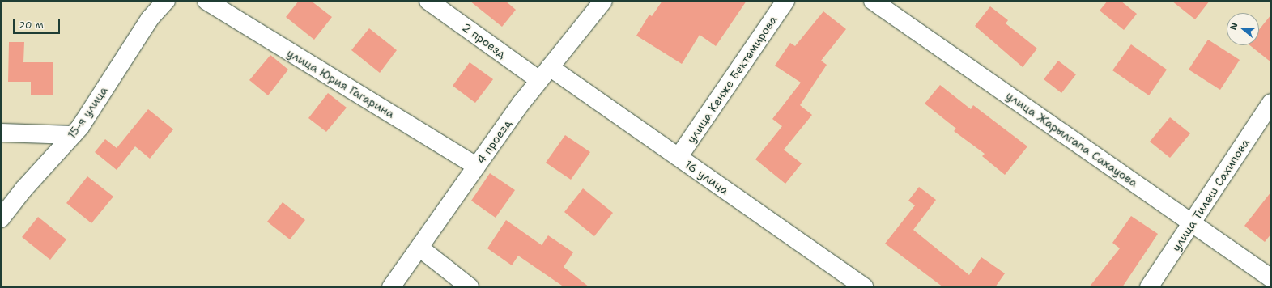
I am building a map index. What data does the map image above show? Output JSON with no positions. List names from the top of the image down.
{
  "streets": {
    "street": [
      "2 проезд",
      "улица Кенже Бектемирова",
      "улица Юрия Гагарина",
      "15-я улица",
      "улица Жарылгапа Сахауова",
      "4 проезд",
      "16 улица",
      "улица Тилеш Сахипова"
    ]
  },
  "crossings": [
    ["2 проезд", "4 проезд"],
    ["2 проезд", "16 улица"],
    ["улица Кенже Бектемирова", "16 улица"],
    ["улица Юрия Гагарина", "4 проезд"],
    ["улица Жарылгапа Сахауова", "улица Тилеш Сахипова"],
    ["4 проезд", "16 улица"]
  ],
  "scale_bar": "20 m",
  "north": "left"
}
